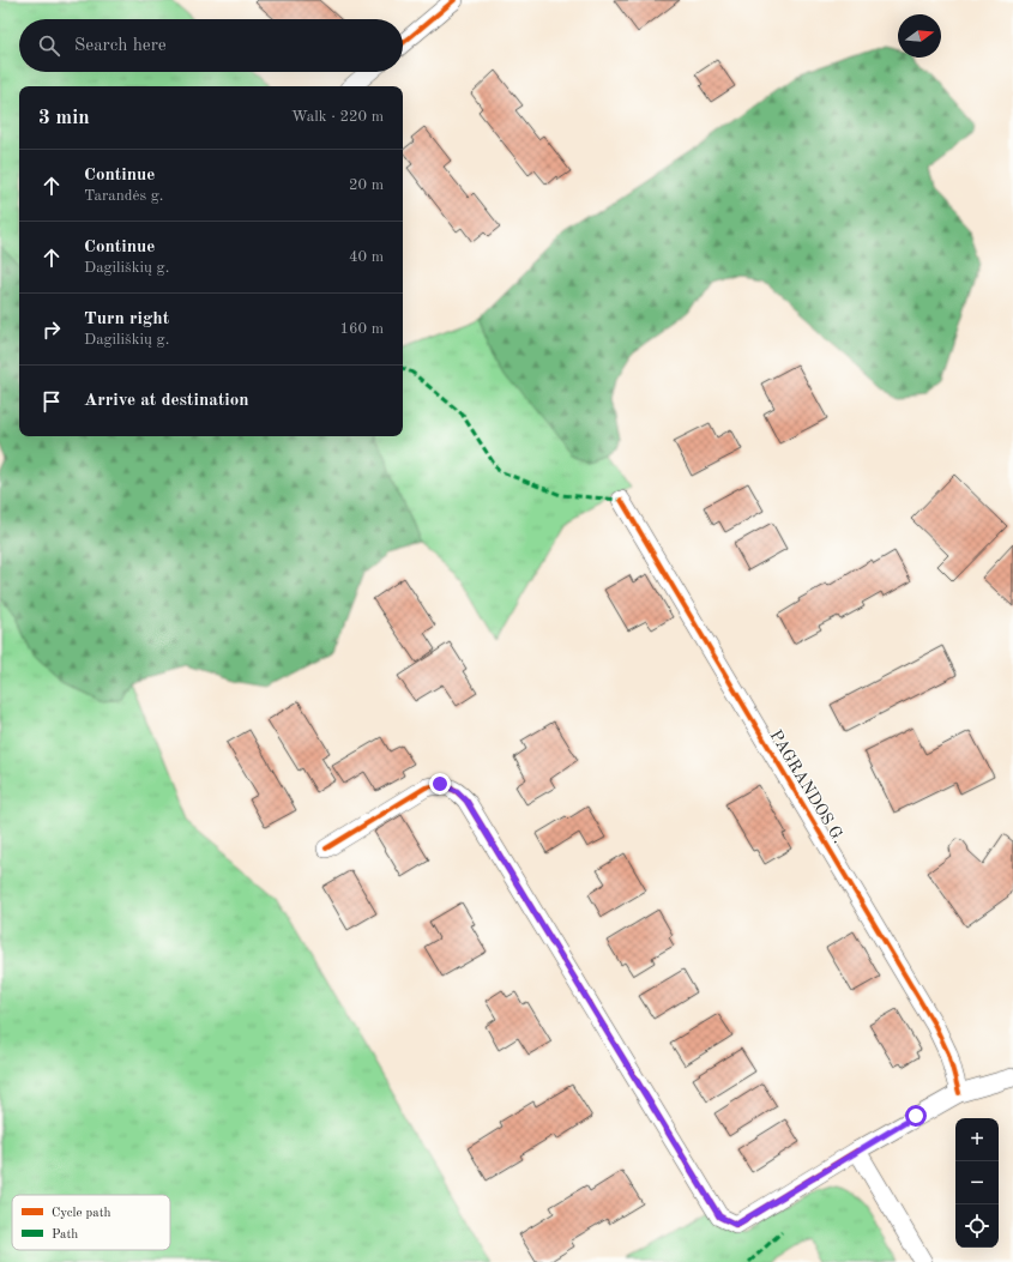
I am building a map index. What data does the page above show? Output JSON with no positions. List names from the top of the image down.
{
  "streets": {
    "street": ["PAGRANDOS G."]
  },
  "legend": ["Cycle path", "Path"],
  "north": "right",
  "page": {
    "search": "Search here",
    "heading": ["3 min", "Walk · 220 m"],
    "list": [
      ["Continue", "Tarandės g.", "20 m"],
      ["Continue", "Dagiliškių g.", "40 m"],
      ["Turn right", "Dagiliškių g.", "160 m"],
      "Arrive at destination"
    ],
    "map_buttons": ["+", "−"]
  }
}
